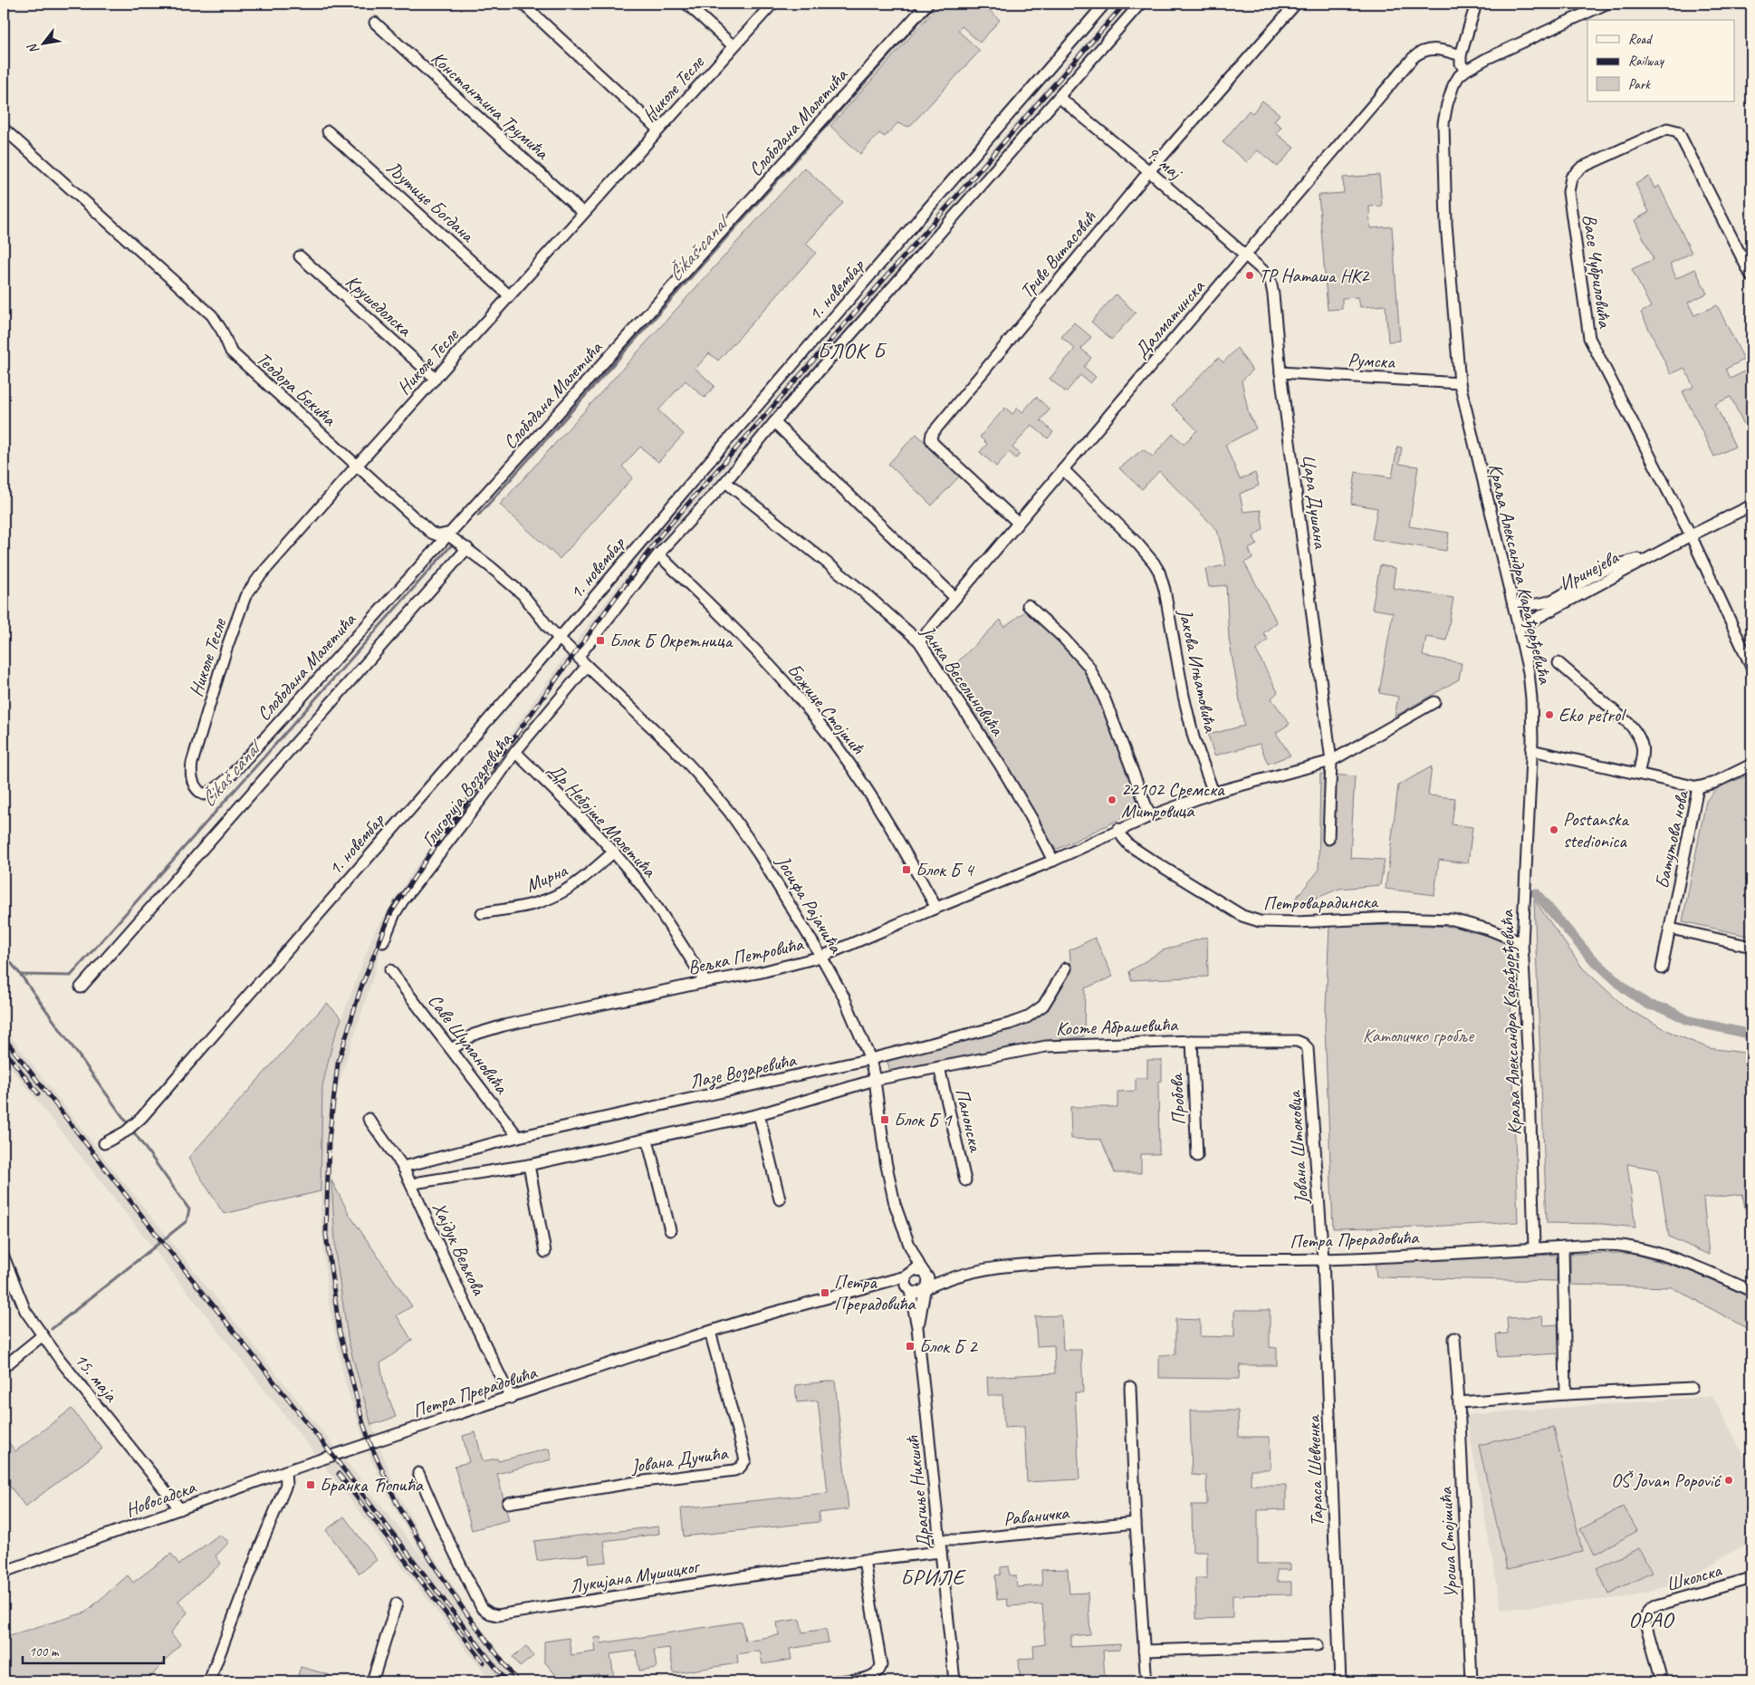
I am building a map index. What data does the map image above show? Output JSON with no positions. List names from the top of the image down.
{
  "streets": {
    "street": [
      "Николе Тесле",
      "Константина Трумића",
      "Слободана Малетића",
      "9. мај",
      "Љутице Богдана",
      "Триве Витасовић",
      "Васе Чубриловића",
      "1. новембар",
      "Крушедолска",
      "Далматинска",
      "Румска",
      "Теодора Бекића",
      "Цара Душана",
      "Иринејева",
      "Краља Александра Карађорђевића",
      "Јакова Игњатовића",
      "Јанка Веселиновића",
      "Божице Стојшић",
      "Глигорија Возаревића",
      "Др Небојше Малетића",
      "Батутова нова",
      "Мирна",
      "Петроварадинска",
      "Јосифа Рајачића",
      "Вељка Петровића",
      "Косте Абрашевића",
      "Саве Шумановића",
      "Лазе Возаревића",
      "Пробова",
      "Панонска",
      "Јована Штоковца",
      "Петра Прерадовића",
      "Хајдук Вељкова",
      "15. маја",
      "Јована Дучића",
      "Тараса Шевченка",
      "Драгиње Никшић",
      "Новосадска",
      "Раваничка",
      "Уроша Стојшића",
      "Лукијана Мушицког",
      "Школска"
    ]
  },
  "crossings": [
    ["Николе Тесле", "Константина Трумића"],
    ["Николе Тесле", "Слободана Малетића"],
    ["Николе Тесле", "Љутице Богдана"],
    ["Николе Тесле", "Крушедолска"],
    ["Николе Тесле", "Теодора Бекића"],
    ["Слободана Малетића", "Теодора Бекића"],
    ["9. мај", "Триве Витасовић"],
    ["9. мај", "1. новембар"],
    ["9. мај", "Далматинска"],
    ["9. мај", "Цара Душана"],
    ["Триве Витасовић", "Далматинска"],
    ["Васе Чубриловића", "Иринејева"],
    ["1. новембар", "Теодора Бекића"],
    ["1. новембар", "Јанка Веселиновића"],
    ["1. новембар", "Божице Стојшић"],
    ["1. новембар", "Јосифа Рајачића"],
    ["Далматинска", "Цара Душана"],
    ["Далматинска", "Јакова Игњатовића"],
    ["Далматинска", "Јанка Веселиновића"],
    ["Румска", "Цара Душана"],
    ["Румска", "Краља Александра Карађорђевића"],
    ["Теодора Бекића", "Јосифа Рајачића"],
    ["Иринејева", "Краља Александра Карађорђевића"],
    ["Краља Александра Карађорђевића", "Петроварадинска"],
    ["Краља Александра Карађорђевића", "Петра Прерадовића"],
    ["Јакова Игњатовића", "Вељка Петровића"],
    ["Јанка Веселиновића", "Вељка Петровића"],
    ["Божице Стојшић", "Вељка Петровића"],
    ["Глигорија Возаревића", "Др Небојше Малетића"],
    ["Глигорија Возаревића", "Јосифа Рајачића"],
    ["Др Небојше Малетића", "Мирна"],
    ["Др Небојше Малетића", "Вељка Петровића"],
    ["Петроварадинска", "Вељка Петровића"],
    ["Јосифа Рајачића", "Вељка Петровића"],
    ["Јосифа Рајачића", "Лазе Возаревића"],
    ["Јосифа Рајачића", "Петра Прерадовића"],
    ["Јосифа Рајачића", "Драгиње Никшић"],
    ["Вељка Петровића", "Саве Шумановића"],
    ["Косте Абрашевића", "Пробова"],
    ["Косте Абрашевића", "Панонска"],
    ["Косте Абрашевића", "Јована Штоковца"],
    ["Саве Шумановића", "Лазе Возаревића"],
    ["Лазе Возаревића", "Хајдук Вељкова"],
    ["Јована Штоковца", "Петра Прерадовића"],
    ["Јована Штоковца", "Тараса Шевченка"],
    ["Петра Прерадовића", "Хајдук Вељкова"],
    ["Петра Прерадовића", "Јована Дучића"],
    ["Петра Прерадовића", "Тараса Шевченка"],
    ["Петра Прерадовића", "Драгиње Никшић"],
    ["Петра Прерадовића", "Новосадска"],
    ["15. маја", "Новосадска"],
    ["Драгиње Никшић", "Раваничка"],
    ["Драгиње Никшић", "Лукијана Мушицког"]
  ],
  "districts": ["БЛОК Б", "БРИЛЕ", "ОРАО"],
  "water": ["Čikaš canal"],
  "parks": ["Католичко гробље"],
  "places": {
    "other": [
      "ТР Наташа НК2",
      "Eko petrol",
      "22102 Сремска Митровица",
      "Postanska stedionica",
      "OŠ Jovan Popović"
    ],
    "transit": [
      "Блок Б Окретница",
      "Блок Б 4",
      "Блок Б 1",
      "Петра Прерадовића",
      "Блок Б 2",
      "Бранка Ћопића"
    ]
  },
  "legend": ["Road", "Railway", "Park"],
  "scale_bar": "100 m",
  "north": "bottom left"
}
